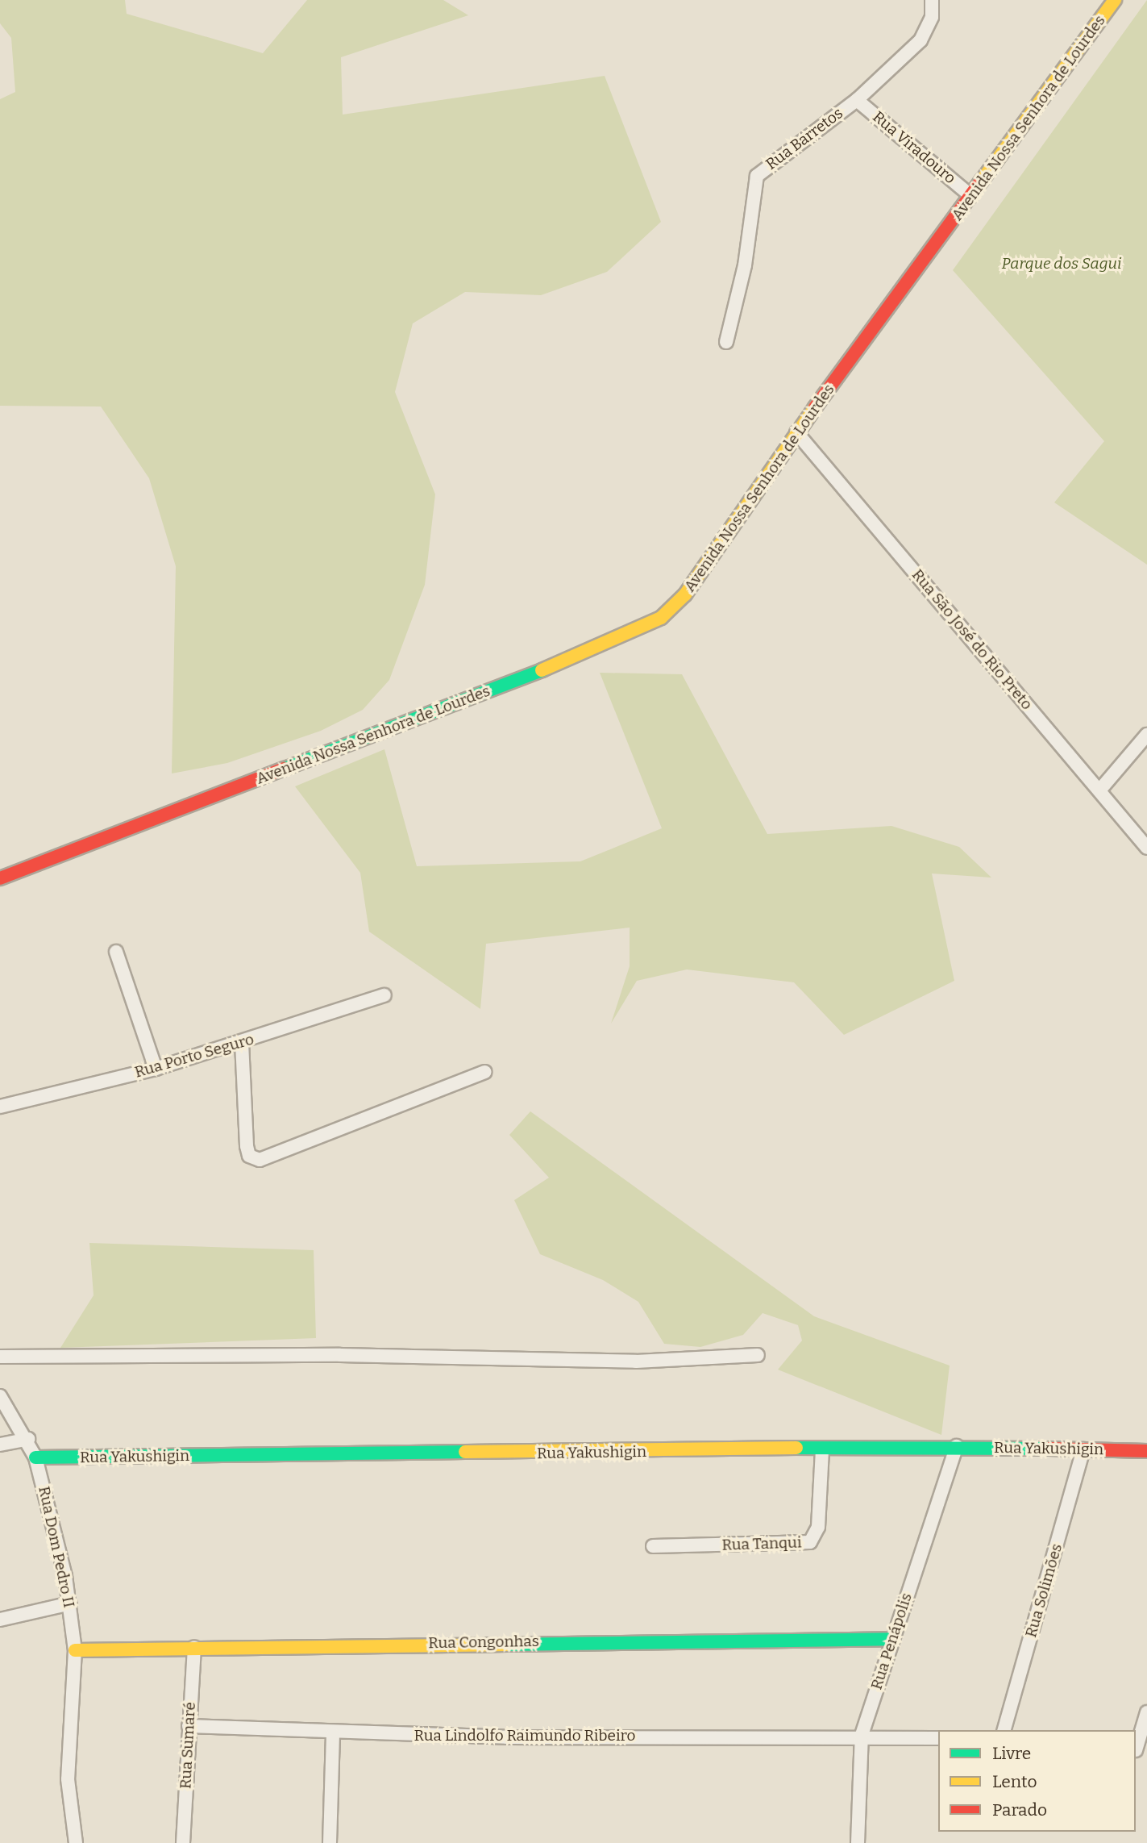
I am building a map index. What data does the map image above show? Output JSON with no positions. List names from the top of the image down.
{
  "streets": {
    "street": [
      "Avenida Nossa Senhora de Lourdes",
      "Rua Barretos",
      "Rua Viradouro",
      "Rua São José do Rio Preto",
      "Rua Porto Seguro",
      "Rua Yakushigin",
      "Rua Tanqui",
      "Rua Dom Pedro II",
      "Rua Solimões",
      "Rua Penápolis",
      "Rua Congonhas",
      "Rua Lindolfo Raimundo Ribeiro",
      "Rua Sumaré"
    ]
  },
  "crossings": [
    ["Avenida Nossa Senhora de Lourdes", "Rua Viradouro"],
    ["Avenida Nossa Senhora de Lourdes", "Rua São José do Rio Preto"],
    ["Rua Barretos", "Rua Viradouro"],
    ["Rua Yakushigin", "Rua Tanqui"],
    ["Rua Yakushigin", "Rua Dom Pedro II"],
    ["Rua Yakushigin", "Rua Solimões"],
    ["Rua Yakushigin", "Rua Penápolis"],
    ["Rua Dom Pedro II", "Rua Congonhas"],
    ["Rua Penápolis", "Rua Congonhas"],
    ["Rua Penápolis", "Rua Lindolfo Raimundo Ribeiro"],
    ["Rua Congonhas", "Rua Sumaré"],
    ["Rua Lindolfo Raimundo Ribeiro", "Rua Sumaré"]
  ],
  "parks": ["Parque dos Sagui"],
  "legend": ["Livre", "Lento", "Parado"]
}
